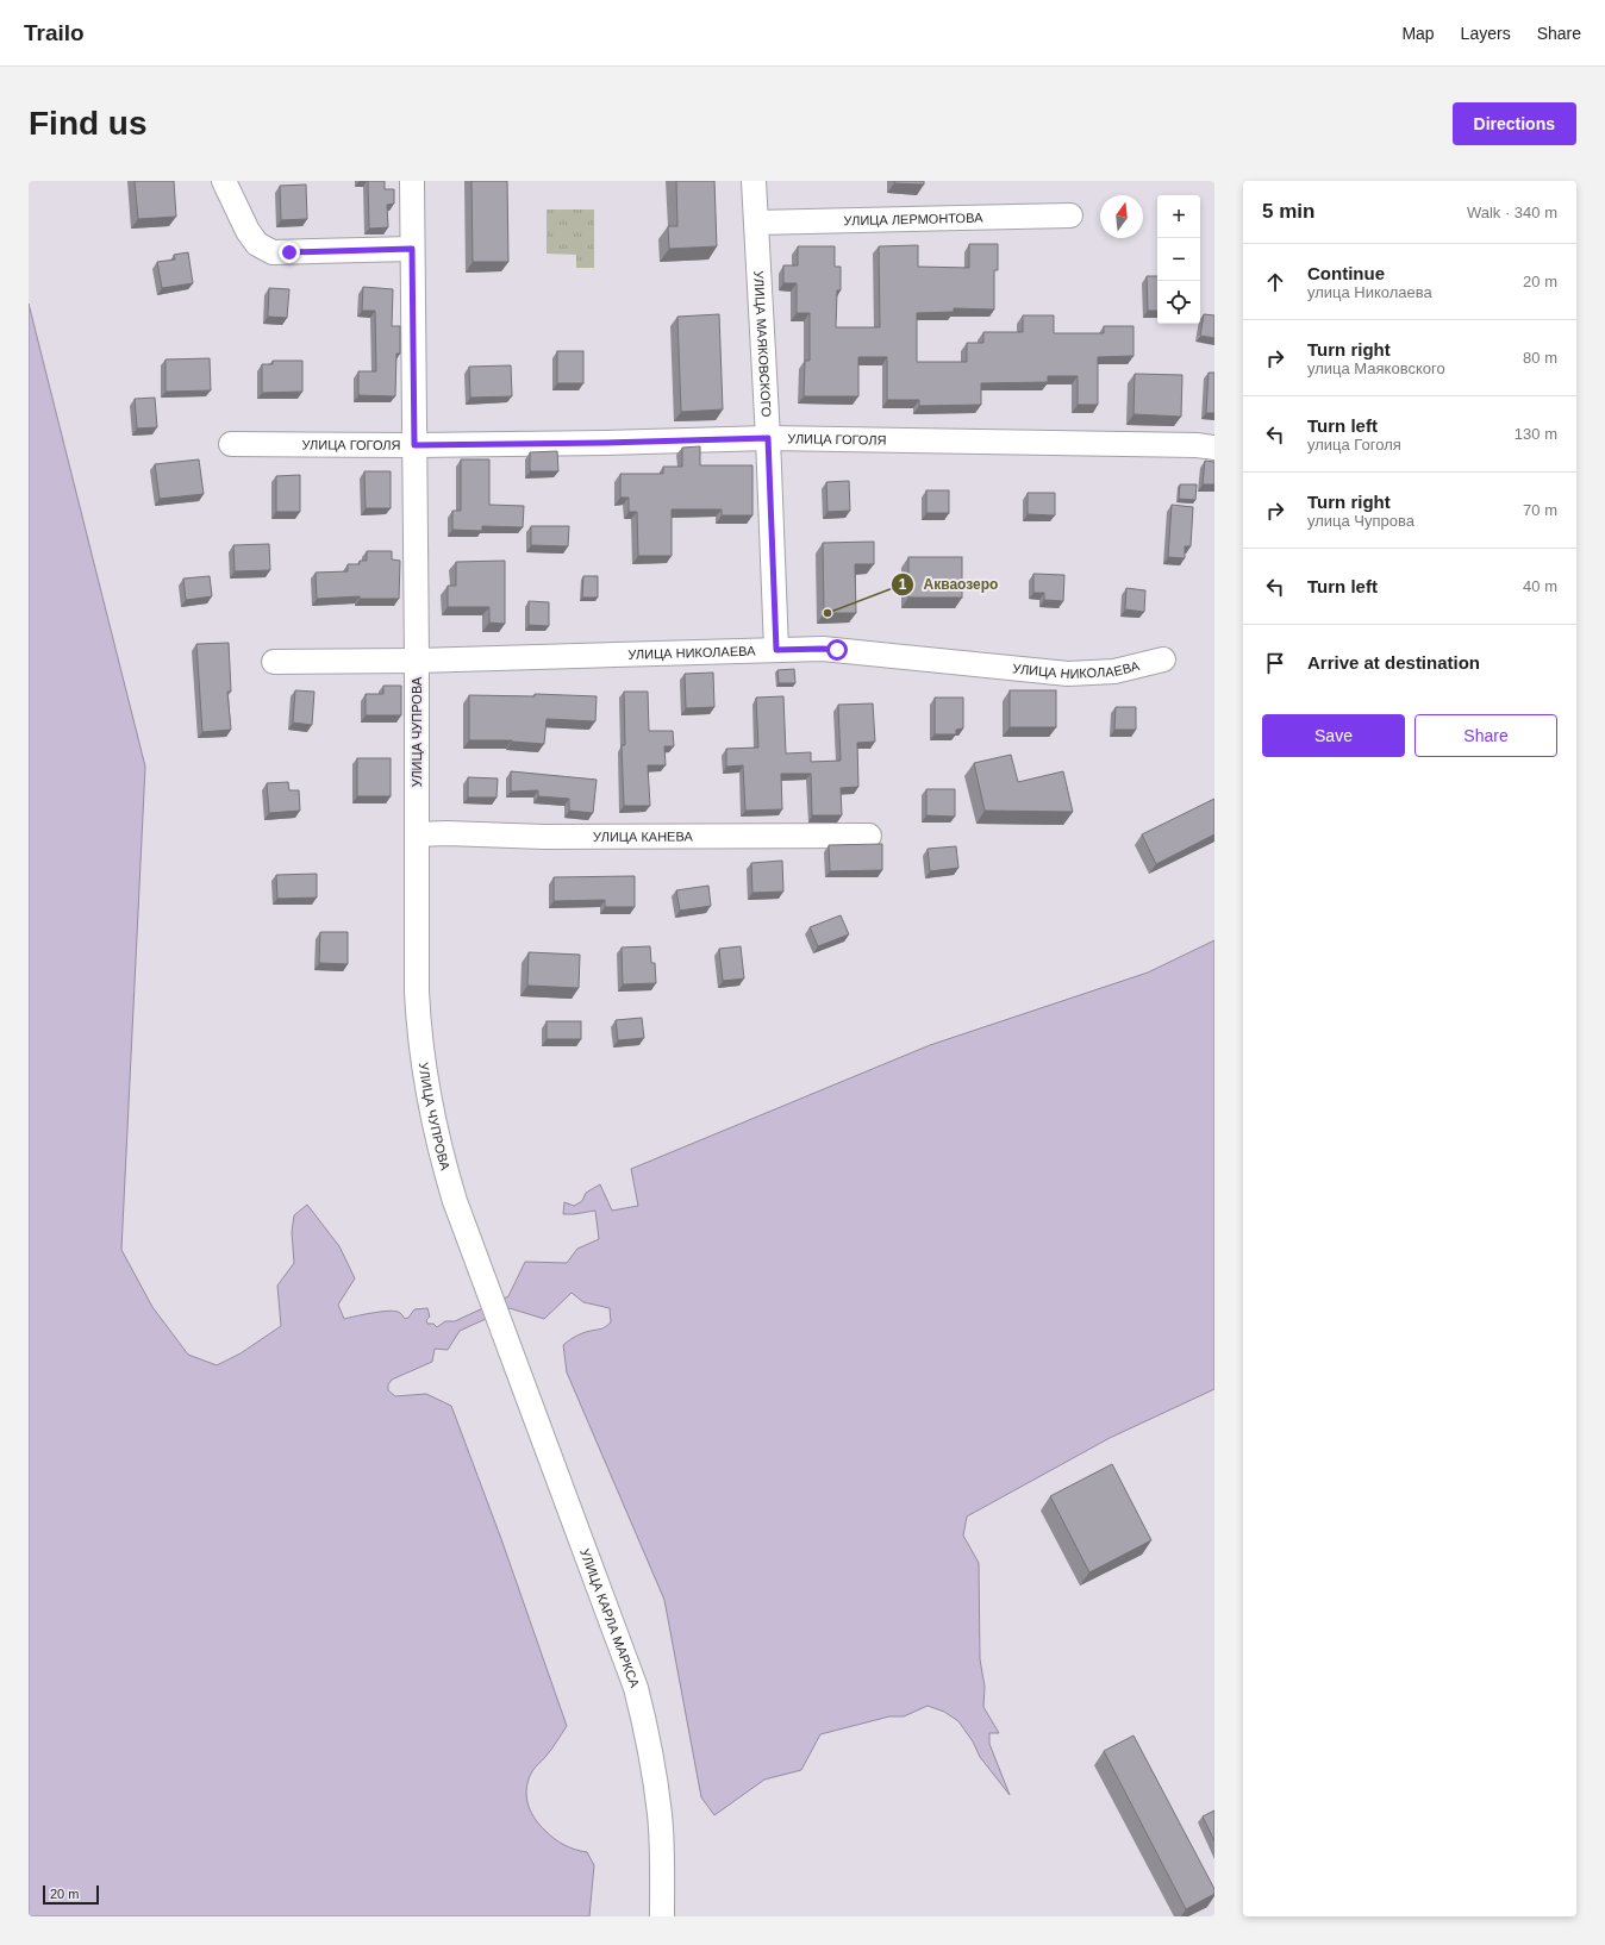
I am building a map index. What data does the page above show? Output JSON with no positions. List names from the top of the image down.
{
  "streets": {
    "street": [
      "УЛИЦА ЛЕРМОНТОВА",
      "УЛИЦА МАЯКОВСКОГО",
      "УЛИЦА ГОГОЛЯ",
      "УЛИЦА НИКОЛАЕВА",
      "УЛИЦА ЧУПРОВА",
      "УЛИЦА КАНЕВА",
      "УЛИЦА КАРЛА МАРКСА"
    ]
  },
  "crossings": [
    ["УЛИЦА ЛЕРМОНТОВА", "УЛИЦА МАЯКОВСКОГО"],
    ["УЛИЦА МАЯКОВСКОГО", "УЛИЦА ГОГОЛЯ"],
    ["УЛИЦА МАЯКОВСКОГО", "УЛИЦА НИКОЛАЕВА"],
    ["УЛИЦА ГОГОЛЯ", "УЛИЦА ЧУПРОВА"],
    ["УЛИЦА НИКОЛАЕВА", "УЛИЦА ЧУПРОВА"],
    ["УЛИЦА ЧУПРОВА", "УЛИЦА КАНЕВА"],
    ["УЛИЦА ЧУПРОВА", "УЛИЦА КАРЛА МАРКСА"]
  ],
  "places": ["Акваозеро"],
  "scale_bar": "20 m",
  "north": "top",
  "page": {
    "header": "Trailo",
    "nav": ["Map", "Layers", "Share"],
    "buttons": [
      "Directions",
      ["Save", "Share"]
    ],
    "title": "Find us",
    "heading": ["5 min", "Walk · 340 m"],
    "map_buttons": ["+", "−"],
    "list": [
      ["Continue", "улица Николаева", "20 m"],
      ["Turn right", "улица Маяковского", "80 m"],
      ["Turn left", "улица Гоголя", "130 m"],
      ["Turn right", "улица Чупрова", "70 m"],
      ["Turn left", "40 m"],
      "Arrive at destination"
    ],
    "scale": "20 m"
  }
}
